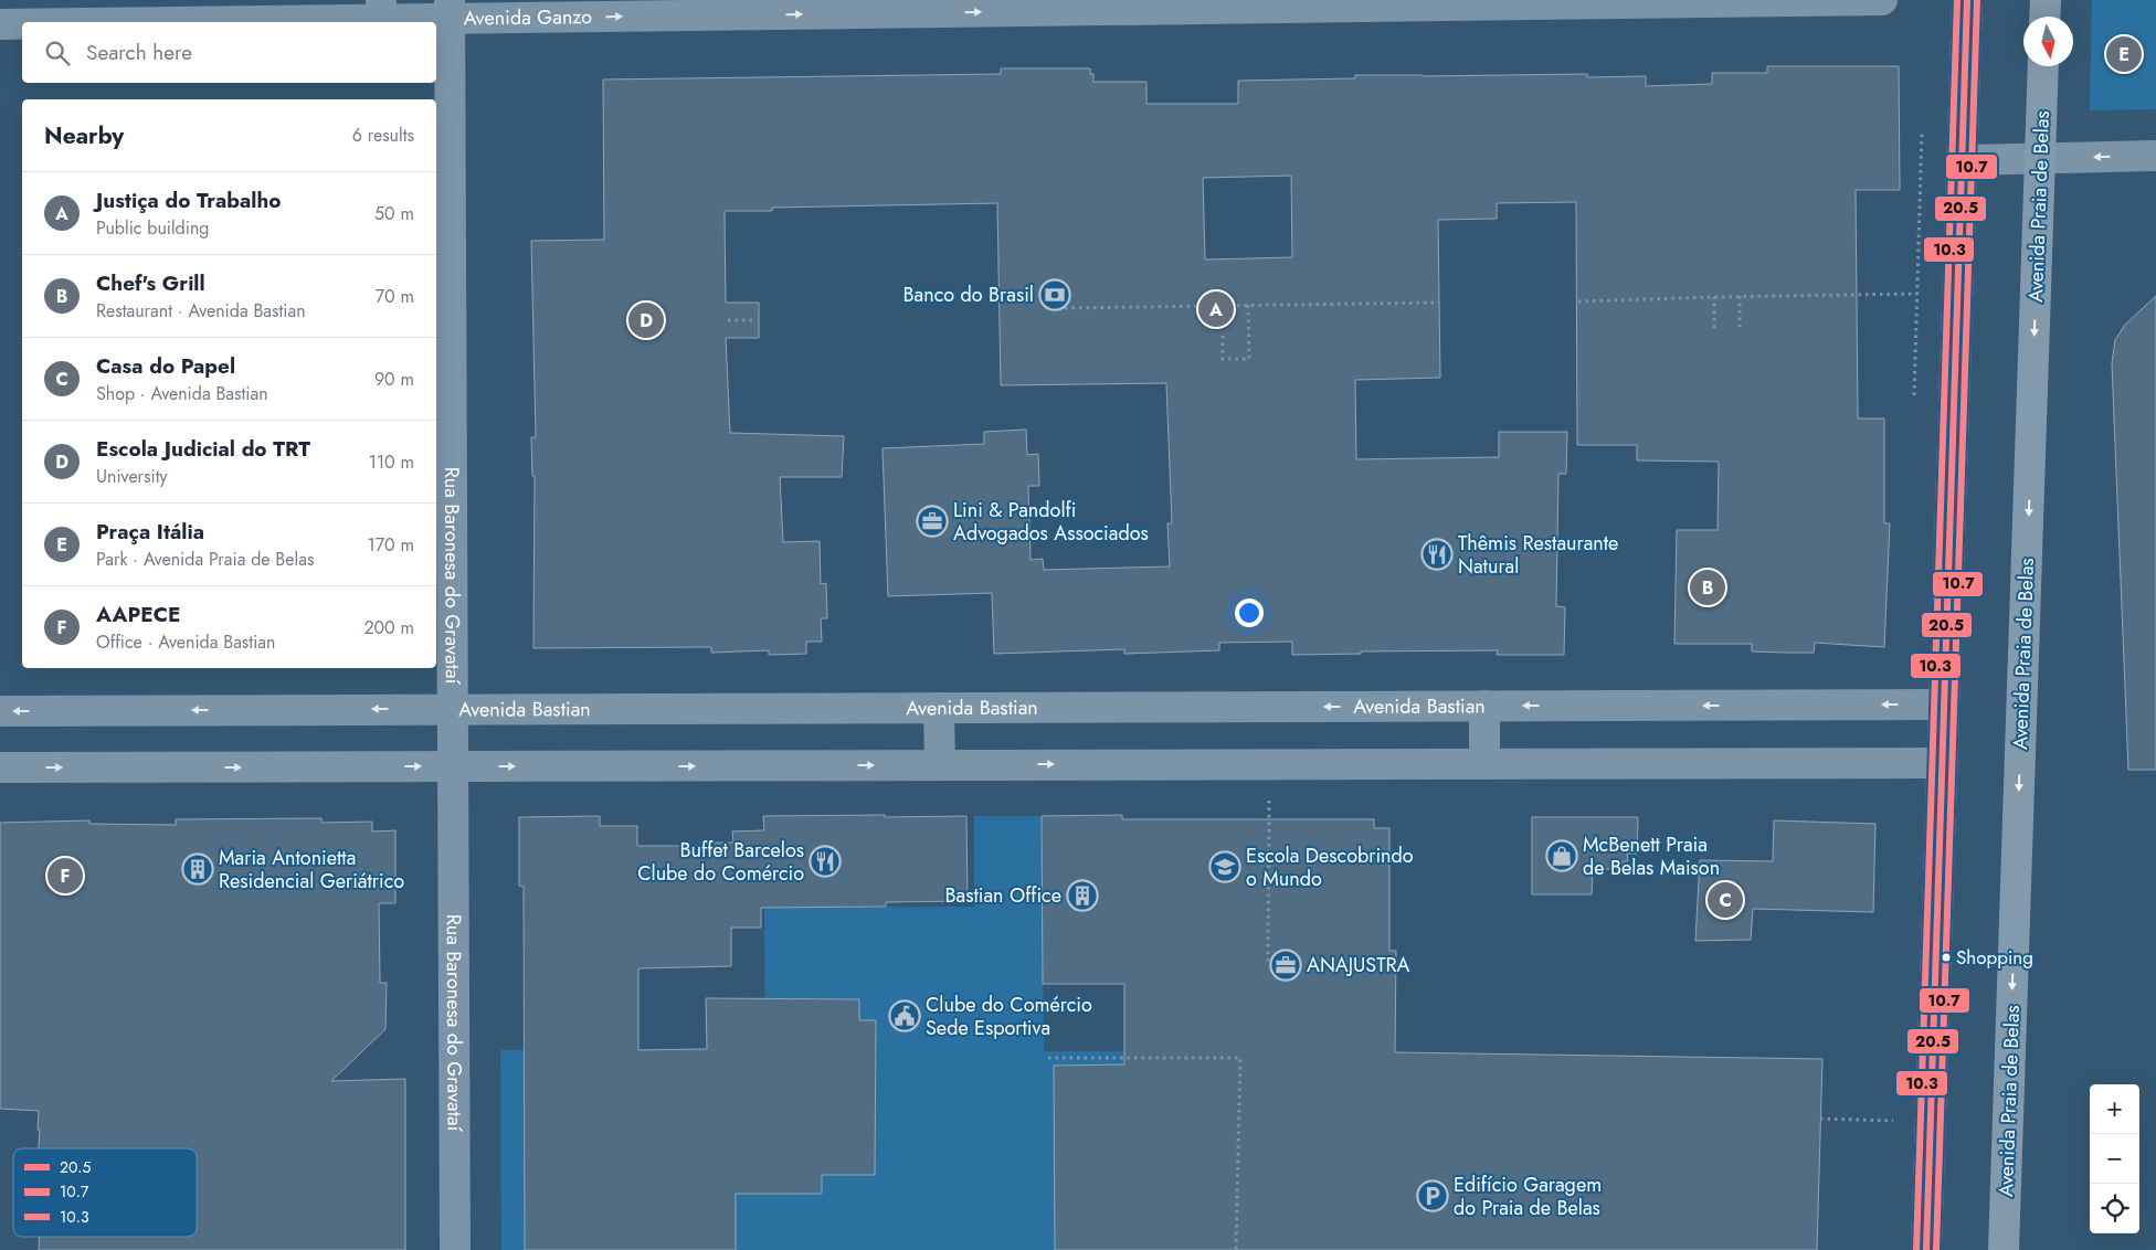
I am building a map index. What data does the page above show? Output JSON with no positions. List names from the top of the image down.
{
  "streets": {
    "main road": ["Avenida Praia de Belas"],
    "street": ["Avenida Ganzo", "Rua Baronesa do Gravataí", "Avenida Bastian"]
  },
  "crossings": [
    ["Avenida Ganzo", "Rua Baronesa do Gravataí"],
    ["Rua Baronesa do Gravataí", "Avenida Bastian"]
  ],
  "places": {
    "bank": ["Banco do Brasil"],
    "office": ["Lini & Pandolfi Advogados Associados", "ANAJUSTRA"],
    "restaurant": ["Thêmis Restaurante Natural", "Buffet Barcelos Clube do Comércio"],
    "shop": ["McBenett Praia de Belas Maison"],
    "school or university": ["Escola Descobrindo o Mundo"],
    "building": ["Maria Antonietta Residencial Geriátrico", "Bastian Office"],
    "other": ["Shopping"],
    "public building": ["Clube do Comércio Sede Esportiva"],
    "parking": ["Edifício Garagem do Praia de Belas"]
  },
  "lines": ["transit line 20.5", "transit line 10.7", "transit line 10.3"],
  "legend": ["20.5", "10.7", "10.3"],
  "north": "bottom",
  "page": {
    "search": "Search here",
    "pins": [
      "E",
      "A",
      "D",
      "B",
      "F",
      "C"
    ],
    "heading": ["Nearby", "6 results"],
    "list": [
      {
        "mark": "A",
        "name": "Justiça do Trabalho",
        "note": "Public building",
        "value": "50 m"
      },
      {
        "mark": "B",
        "name": "Chef's Grill",
        "note": "Restaurant · Avenida Bastian",
        "value": "70 m"
      },
      {
        "mark": "C",
        "name": "Casa do Papel",
        "note": "Shop · Avenida Bastian",
        "value": "90 m"
      },
      {
        "mark": "D",
        "name": "Escola Judicial do TRT",
        "note": "University",
        "value": "110 m"
      },
      {
        "mark": "E",
        "name": "Praça Itália",
        "note": "Park · Avenida Praia de Belas",
        "value": "170 m"
      },
      {
        "mark": "F",
        "name": "AAPECE",
        "note": "Office · Avenida Bastian",
        "value": "200 m"
      }
    ],
    "map_buttons": ["+", "−"]
  }
}
